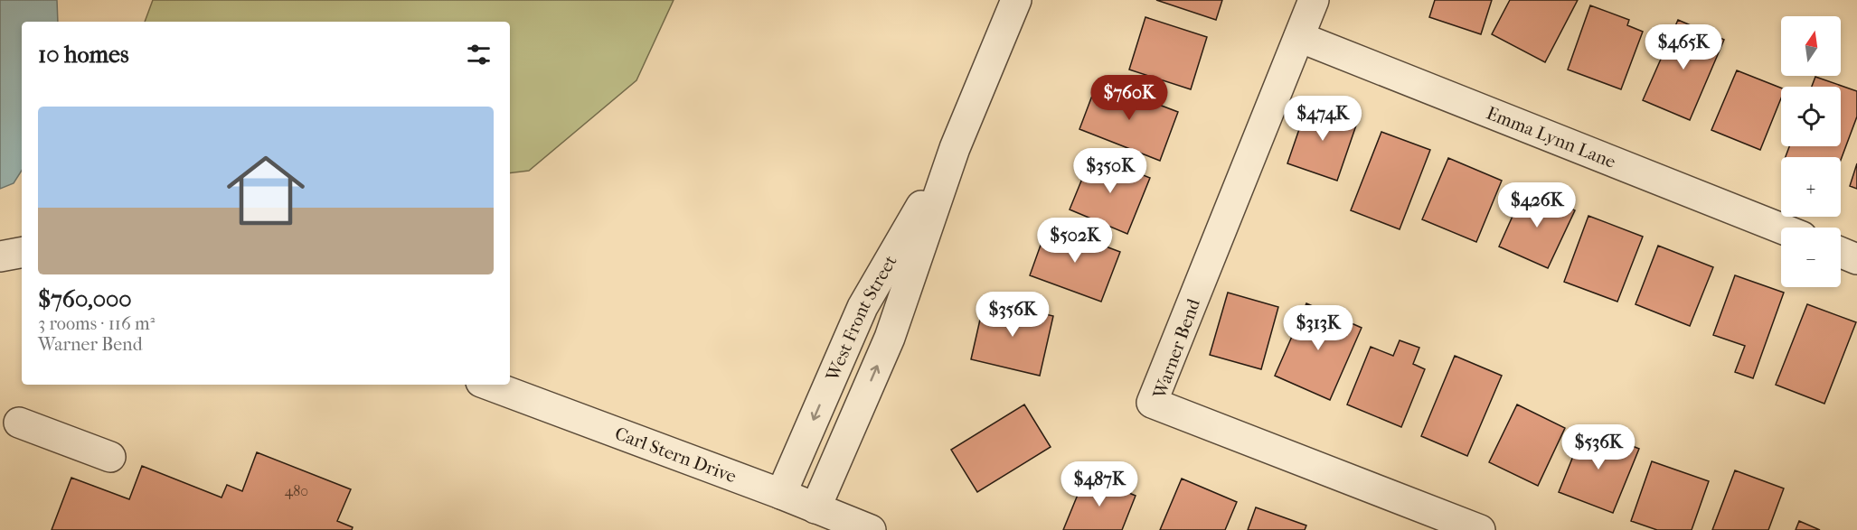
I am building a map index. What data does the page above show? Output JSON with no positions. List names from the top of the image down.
{
  "streets": {
    "street": [
      "Emma Lynn Lane",
      "West Front Street",
      "Warner Bend",
      "Carl Stern Drive"
    ]
  },
  "crossings": [
    ["Emma Lynn Lane", "Warner Bend"],
    ["West Front Street", "Carl Stern Drive"]
  ],
  "house_numbers": ["480"],
  "north": "top",
  "page": {
    "map_buttons": ["+", "−"],
    "heading": "10 homes",
    "price": [
      "$465K",
      "$760K",
      "$474K",
      "$350K",
      "$426K",
      "$502K",
      "$356K",
      "$313K",
      "$536K",
      "$487K"
    ],
    "list": [
      {
        "name": "$760,000",
        "note": "3 rooms · 116 m² · Warner Bend"
      }
    ]
  }
}
